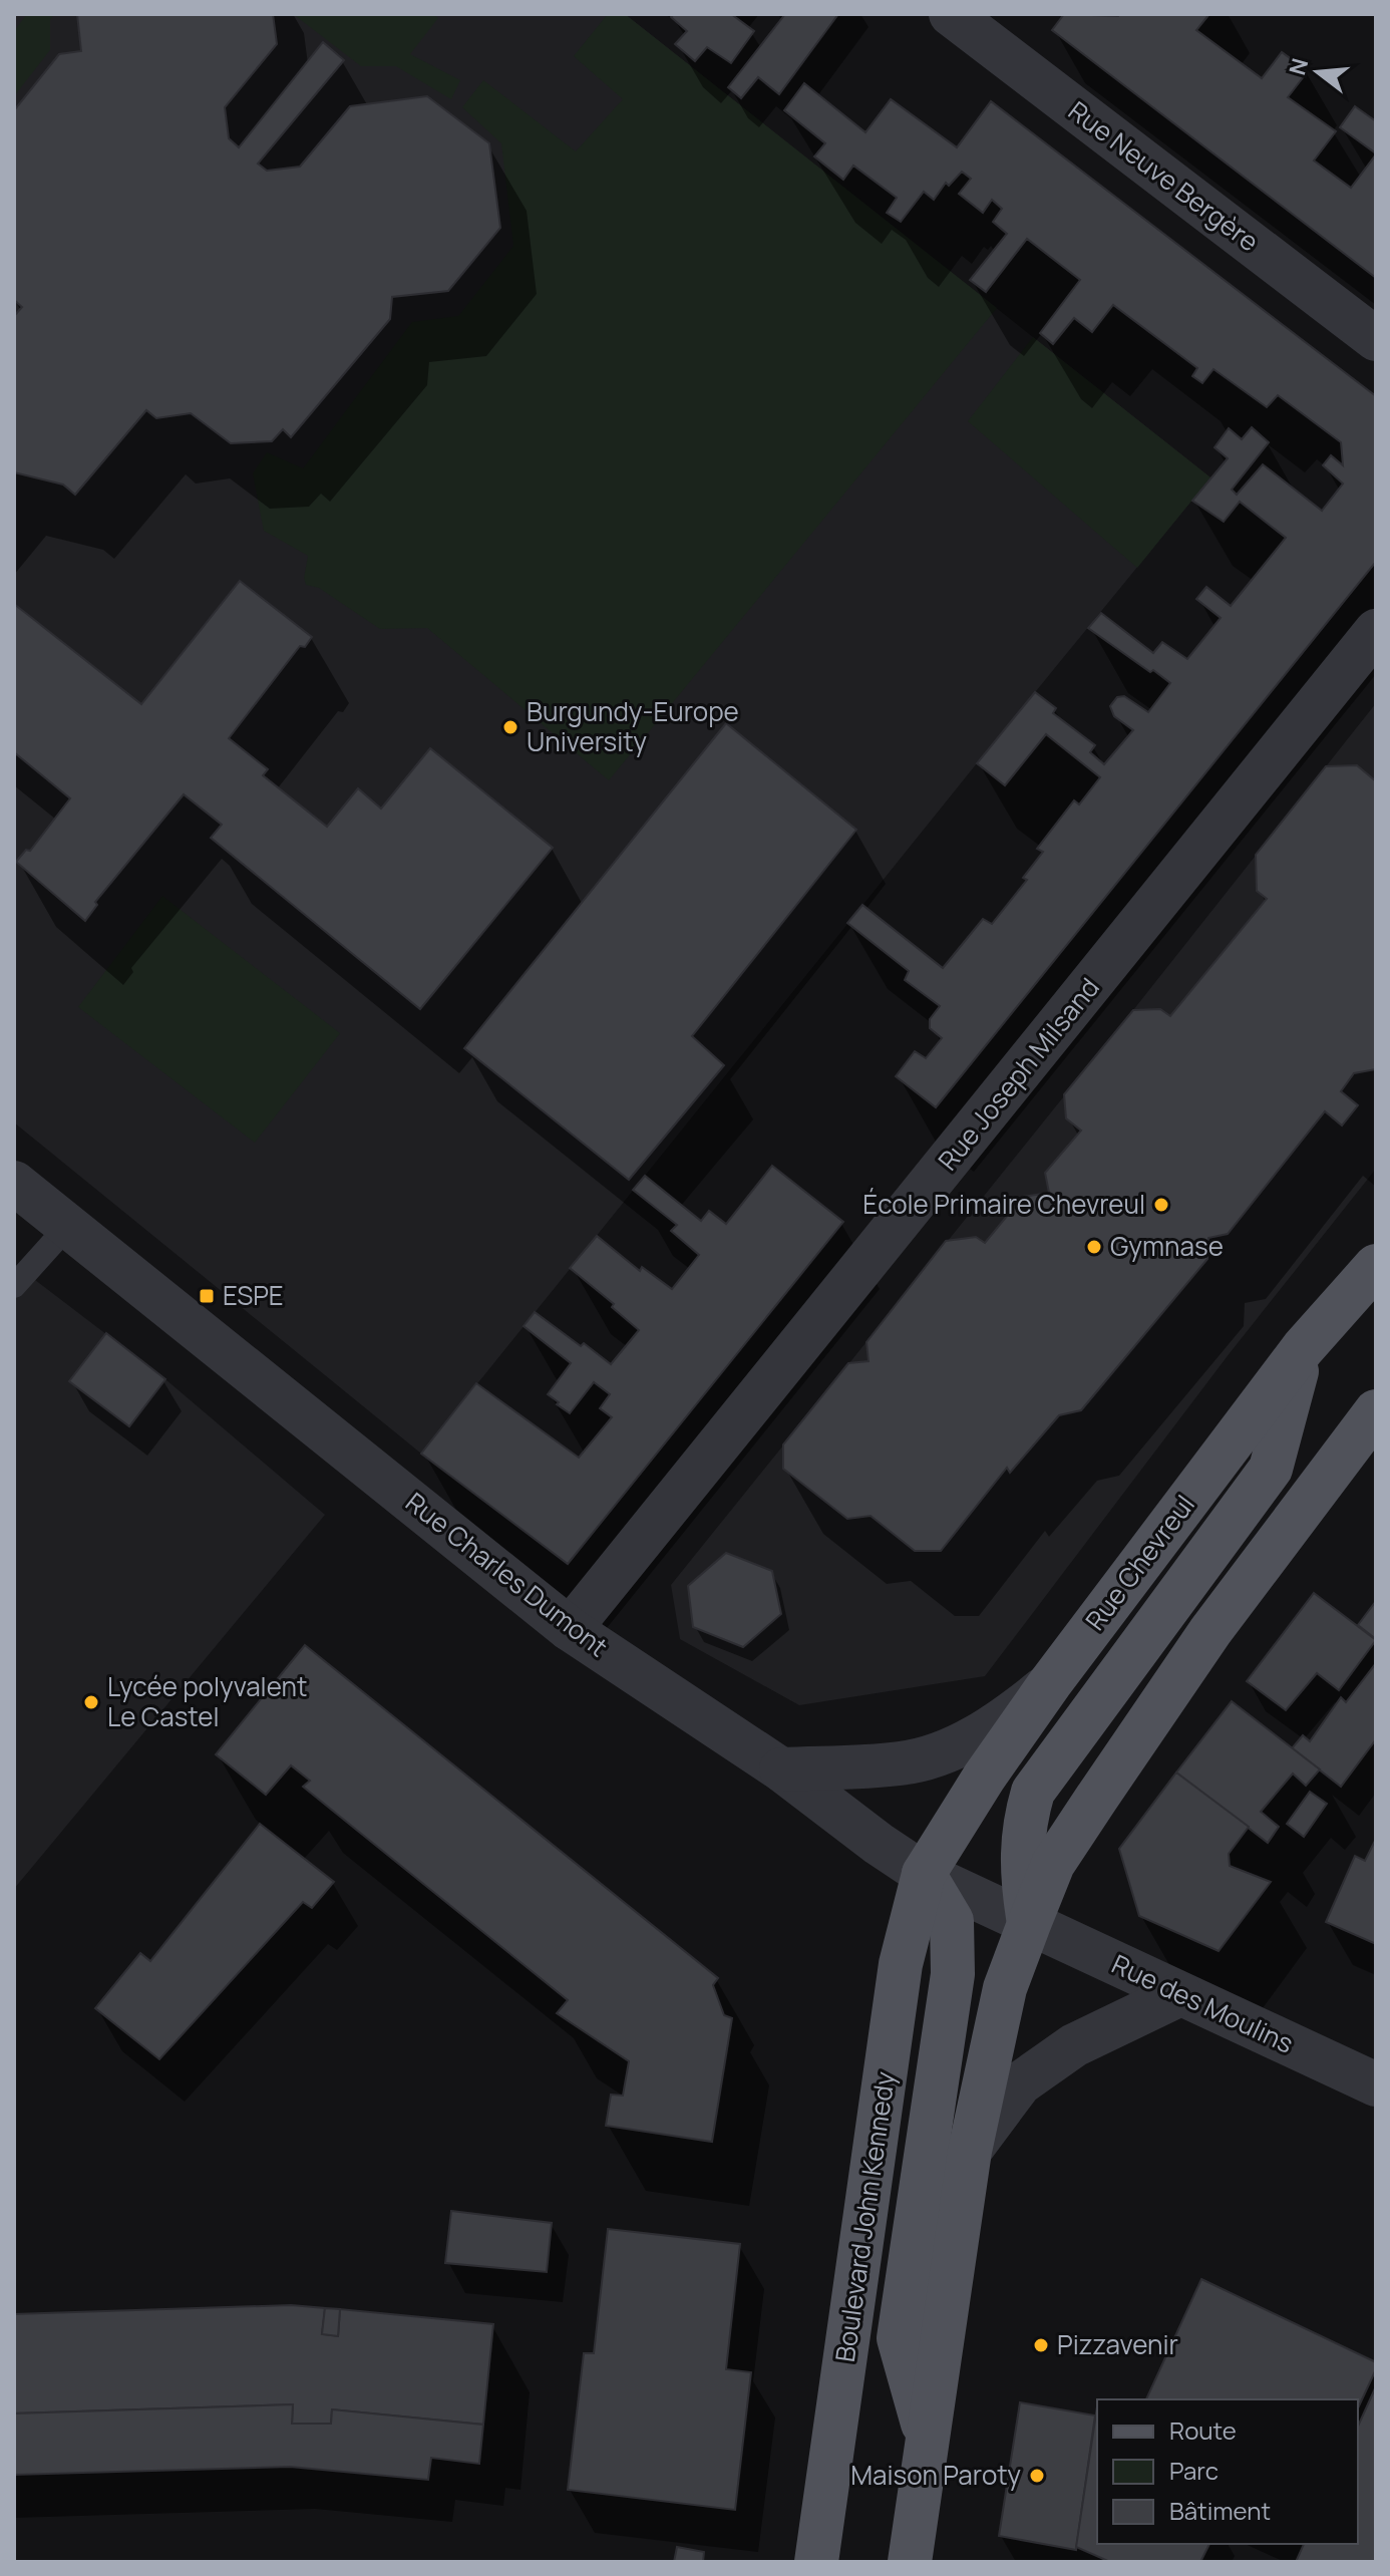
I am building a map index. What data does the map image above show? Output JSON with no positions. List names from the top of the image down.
{
  "streets": {
    "main road": ["Rue Chevreul", "Boulevard John Kennedy"],
    "street": [
      "Rue Neuve Bergère",
      "Rue Joseph Milsand",
      "Rue Charles Dumont",
      "Rue des Moulins"
    ]
  },
  "crossings": [
    ["Rue Joseph Milsand", "Rue Charles Dumont"],
    ["Rue Chevreul", "Rue Charles Dumont"],
    ["Rue Chevreul", "Boulevard John Kennedy"],
    ["Rue Charles Dumont", "Rue des Moulins"],
    ["Rue Charles Dumont", "Boulevard John Kennedy"]
  ],
  "places": {
    "other": [
      "Burgundy-Europe University",
      "École Primaire Chevreul",
      "Gymnase",
      "Lycée polyvalent Le Castel",
      "Pizzavenir",
      "Maison Paroty"
    ],
    "transit": ["ESPE"]
  },
  "legend": ["Route", "Parc", "Bâtiment"],
  "north": "left"
}
